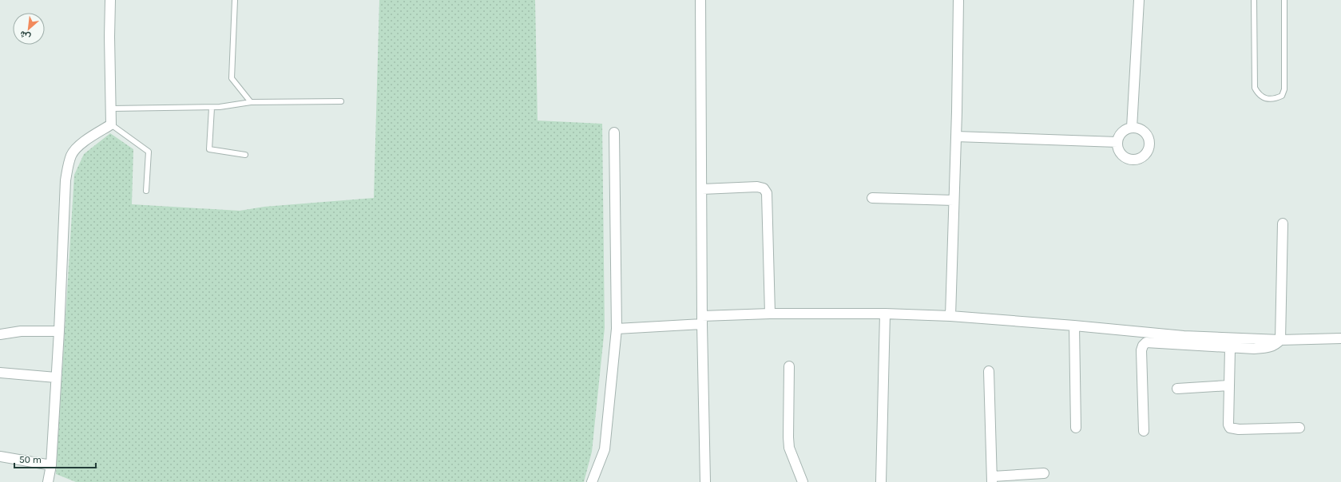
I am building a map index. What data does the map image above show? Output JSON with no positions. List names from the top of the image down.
{
  "scale_bar": "50 m",
  "north": "bottom left"
}
